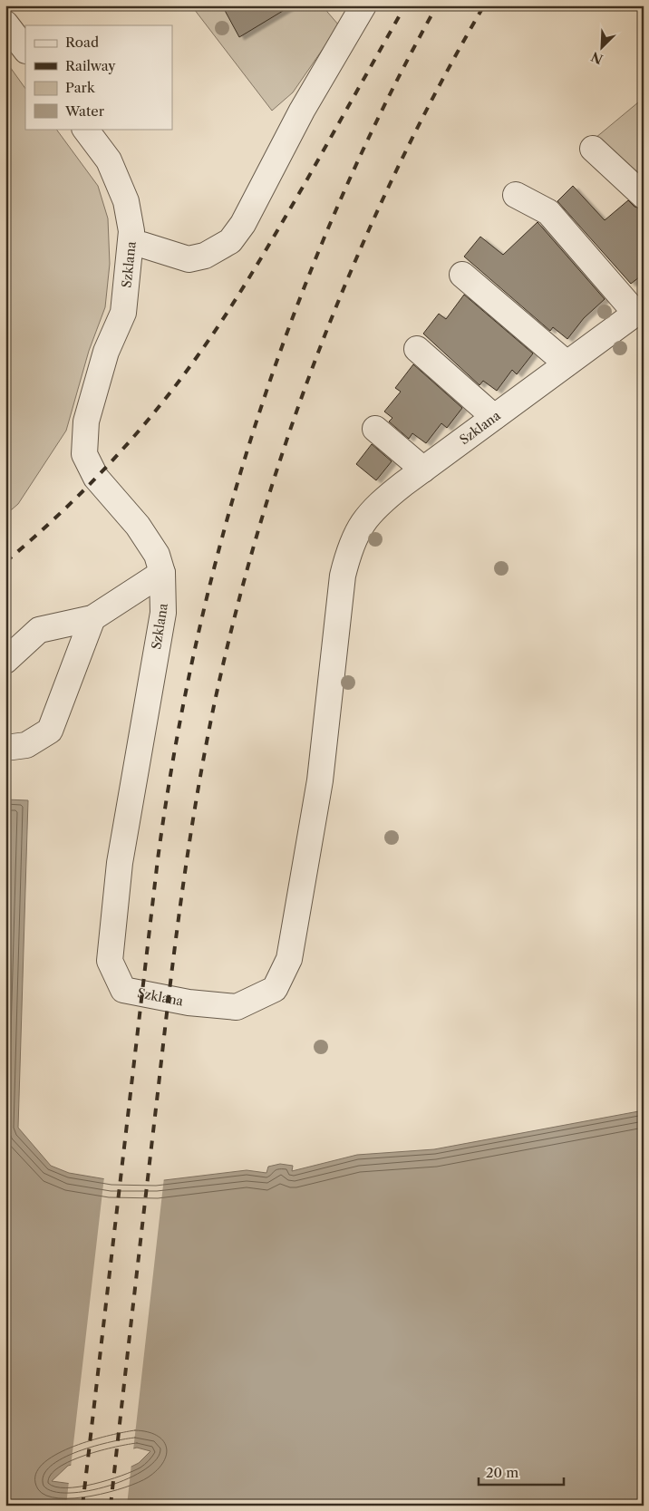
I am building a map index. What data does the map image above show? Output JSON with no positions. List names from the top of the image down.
{
  "streets": {
    "lane": ["Szklana"]
  },
  "legend": [
    "Road",
    "Railway",
    "Park",
    "Water"
  ],
  "scale_bar": "20 m",
  "north": "bottom left"
}
